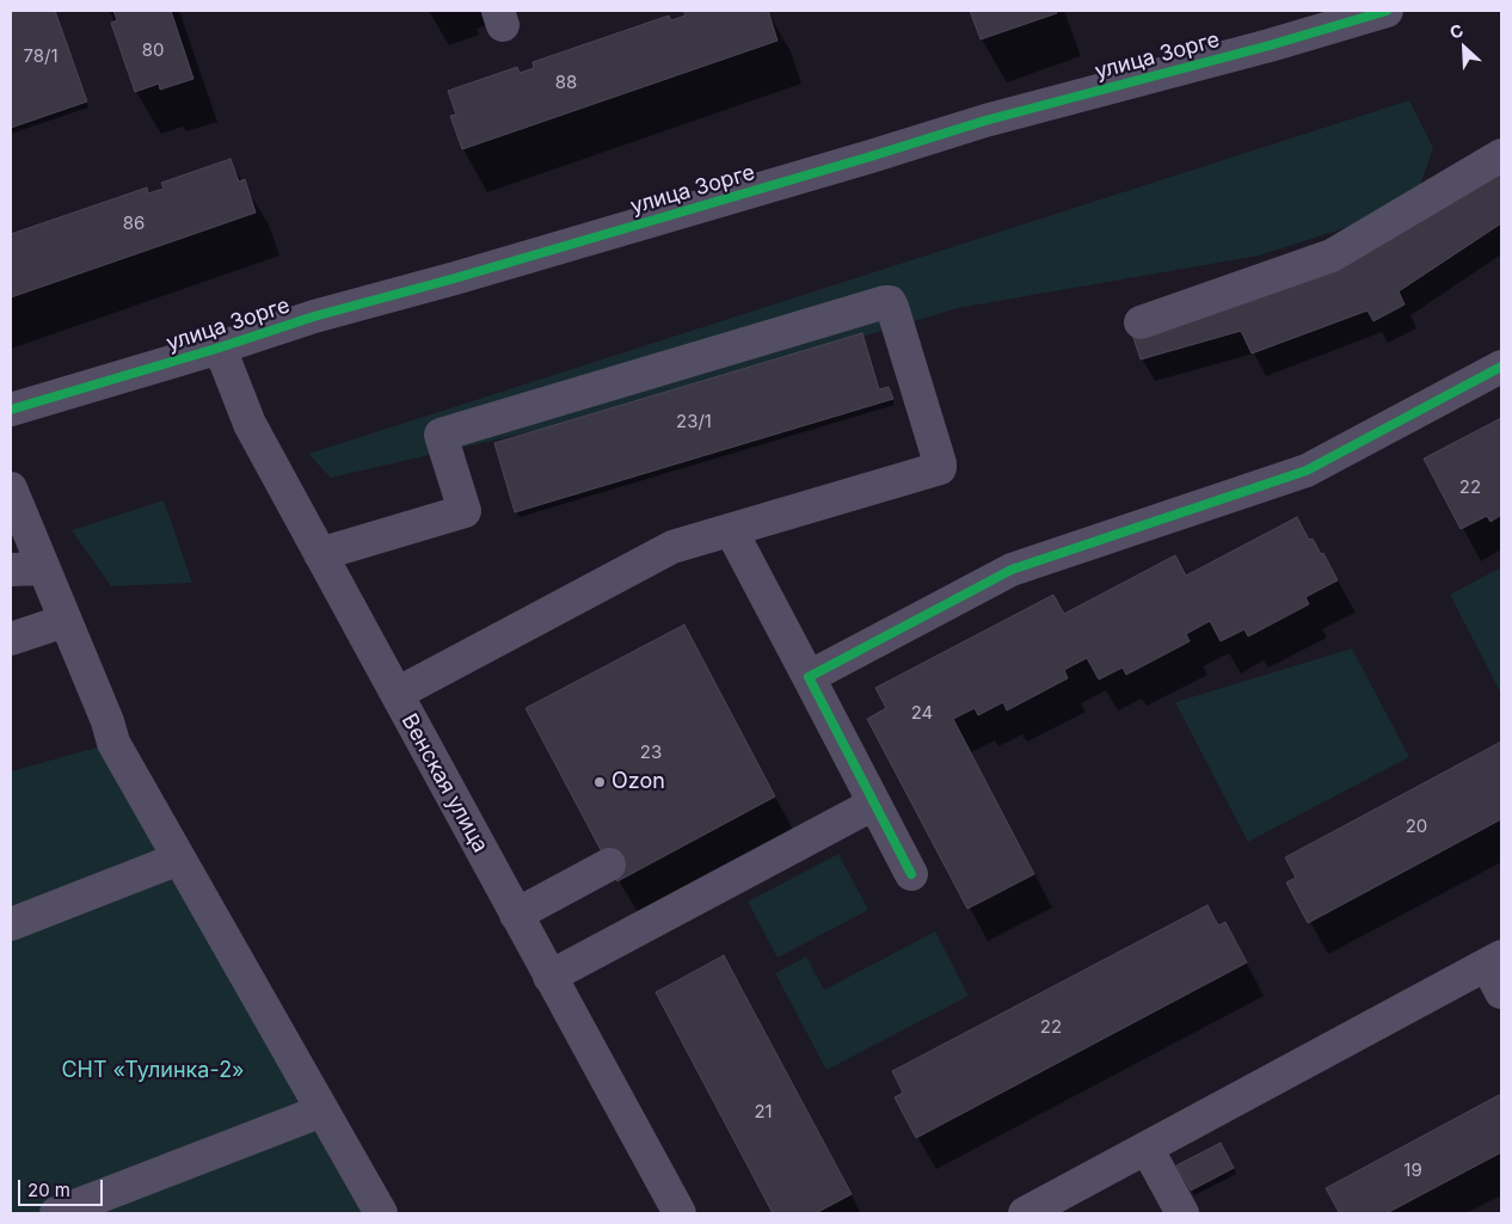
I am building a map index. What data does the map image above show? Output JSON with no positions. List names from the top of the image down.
{
  "streets": {
    "street": ["улица Зорге", "Венская улица"]
  },
  "crossings": [
    ["улица Зорге", "Венская улица"]
  ],
  "parks": ["СНТ «Тулинка-2»"],
  "places": ["Ozon"],
  "house_numbers": [
    "80",
    "78/1",
    "88",
    "86",
    "23/1",
    "22",
    "24",
    "23",
    "20",
    "22",
    "21",
    "19"
  ],
  "scale_bar": "20 m",
  "north": "top left"
}
